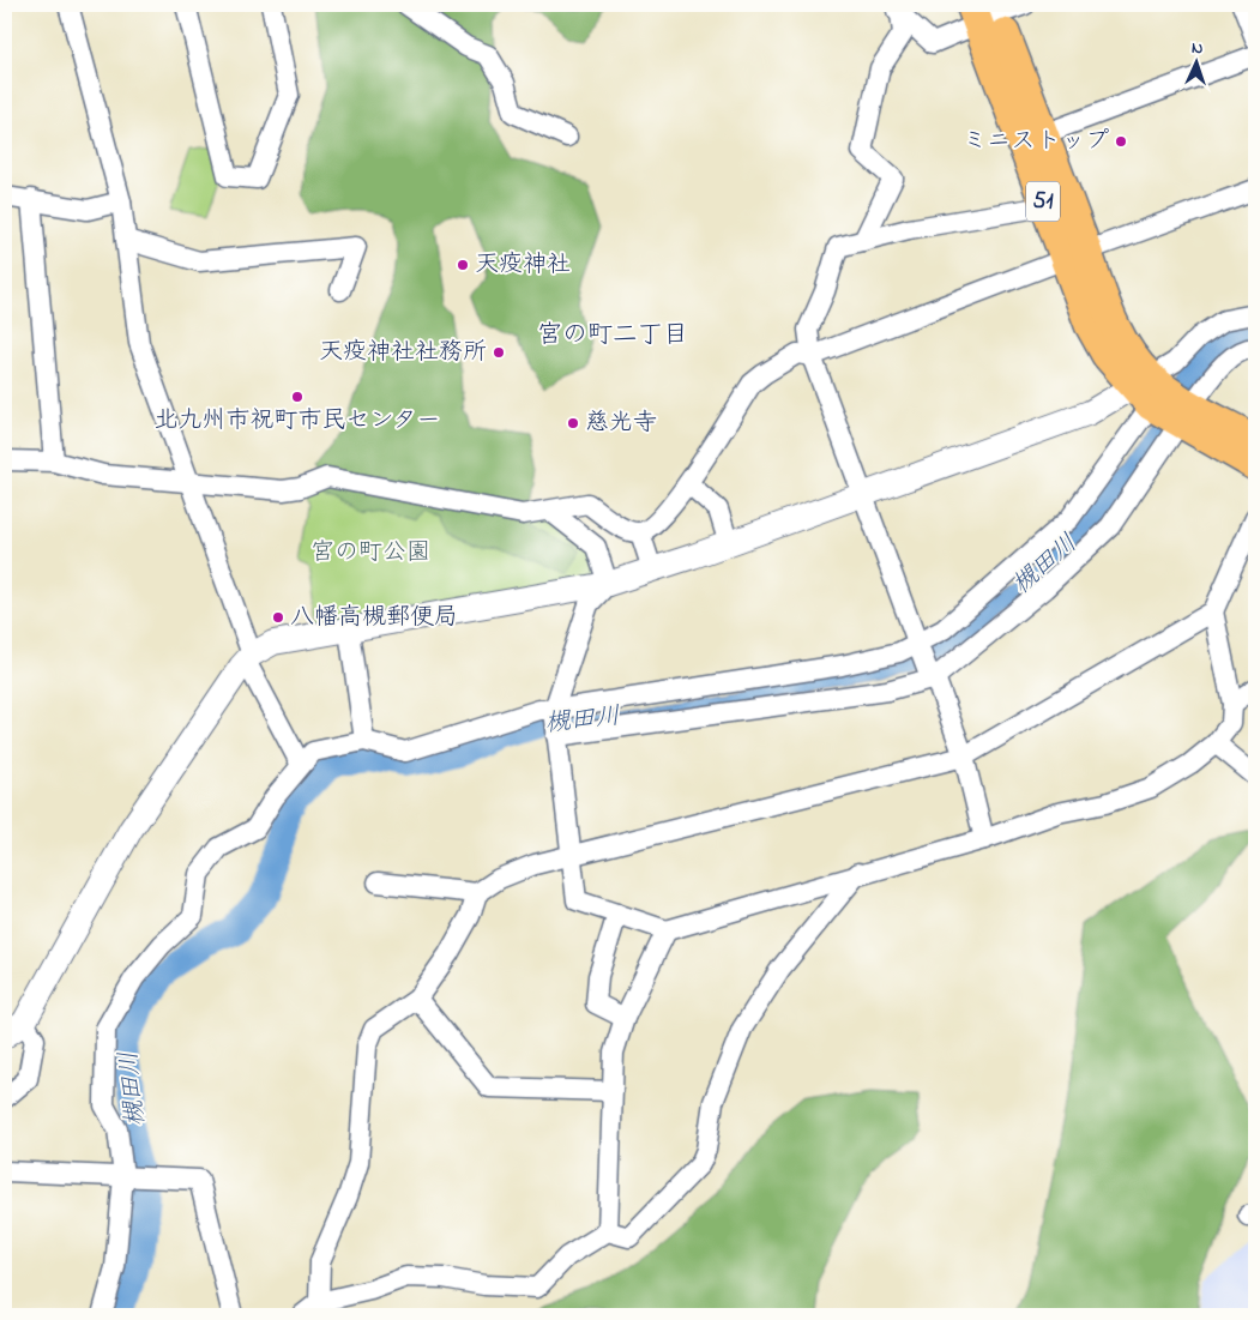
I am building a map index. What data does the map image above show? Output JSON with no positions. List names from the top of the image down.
{
  "streets": {
    "main road": ["51"]
  },
  "districts": ["宮の町二丁目"],
  "water": ["槻田川"],
  "parks": ["宮の町公園"],
  "places": [
    "ミニストップ",
    "天疫神社",
    "天疫神社社務所",
    "北九州市祝町市民センター",
    "慈光寺",
    "八幡高槻郵便局"
  ],
  "north": "top"
}
